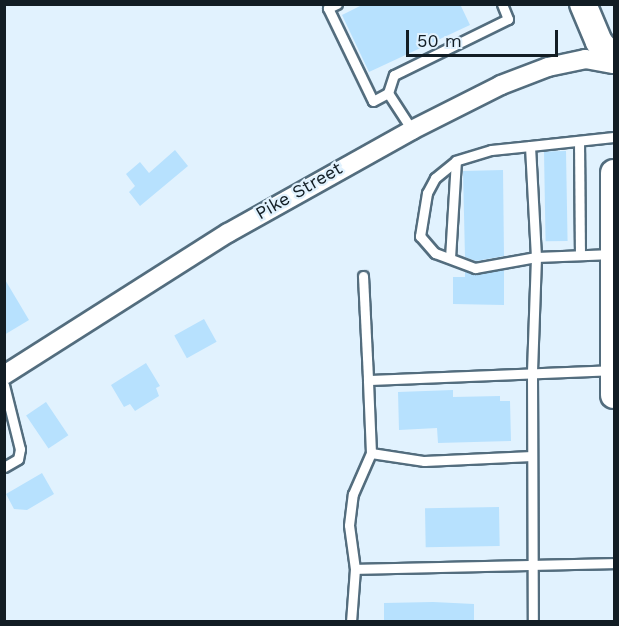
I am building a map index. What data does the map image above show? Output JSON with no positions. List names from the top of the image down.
{
  "streets": {
    "street": ["Pike Street"]
  },
  "scale_bar": "50 m"
}
